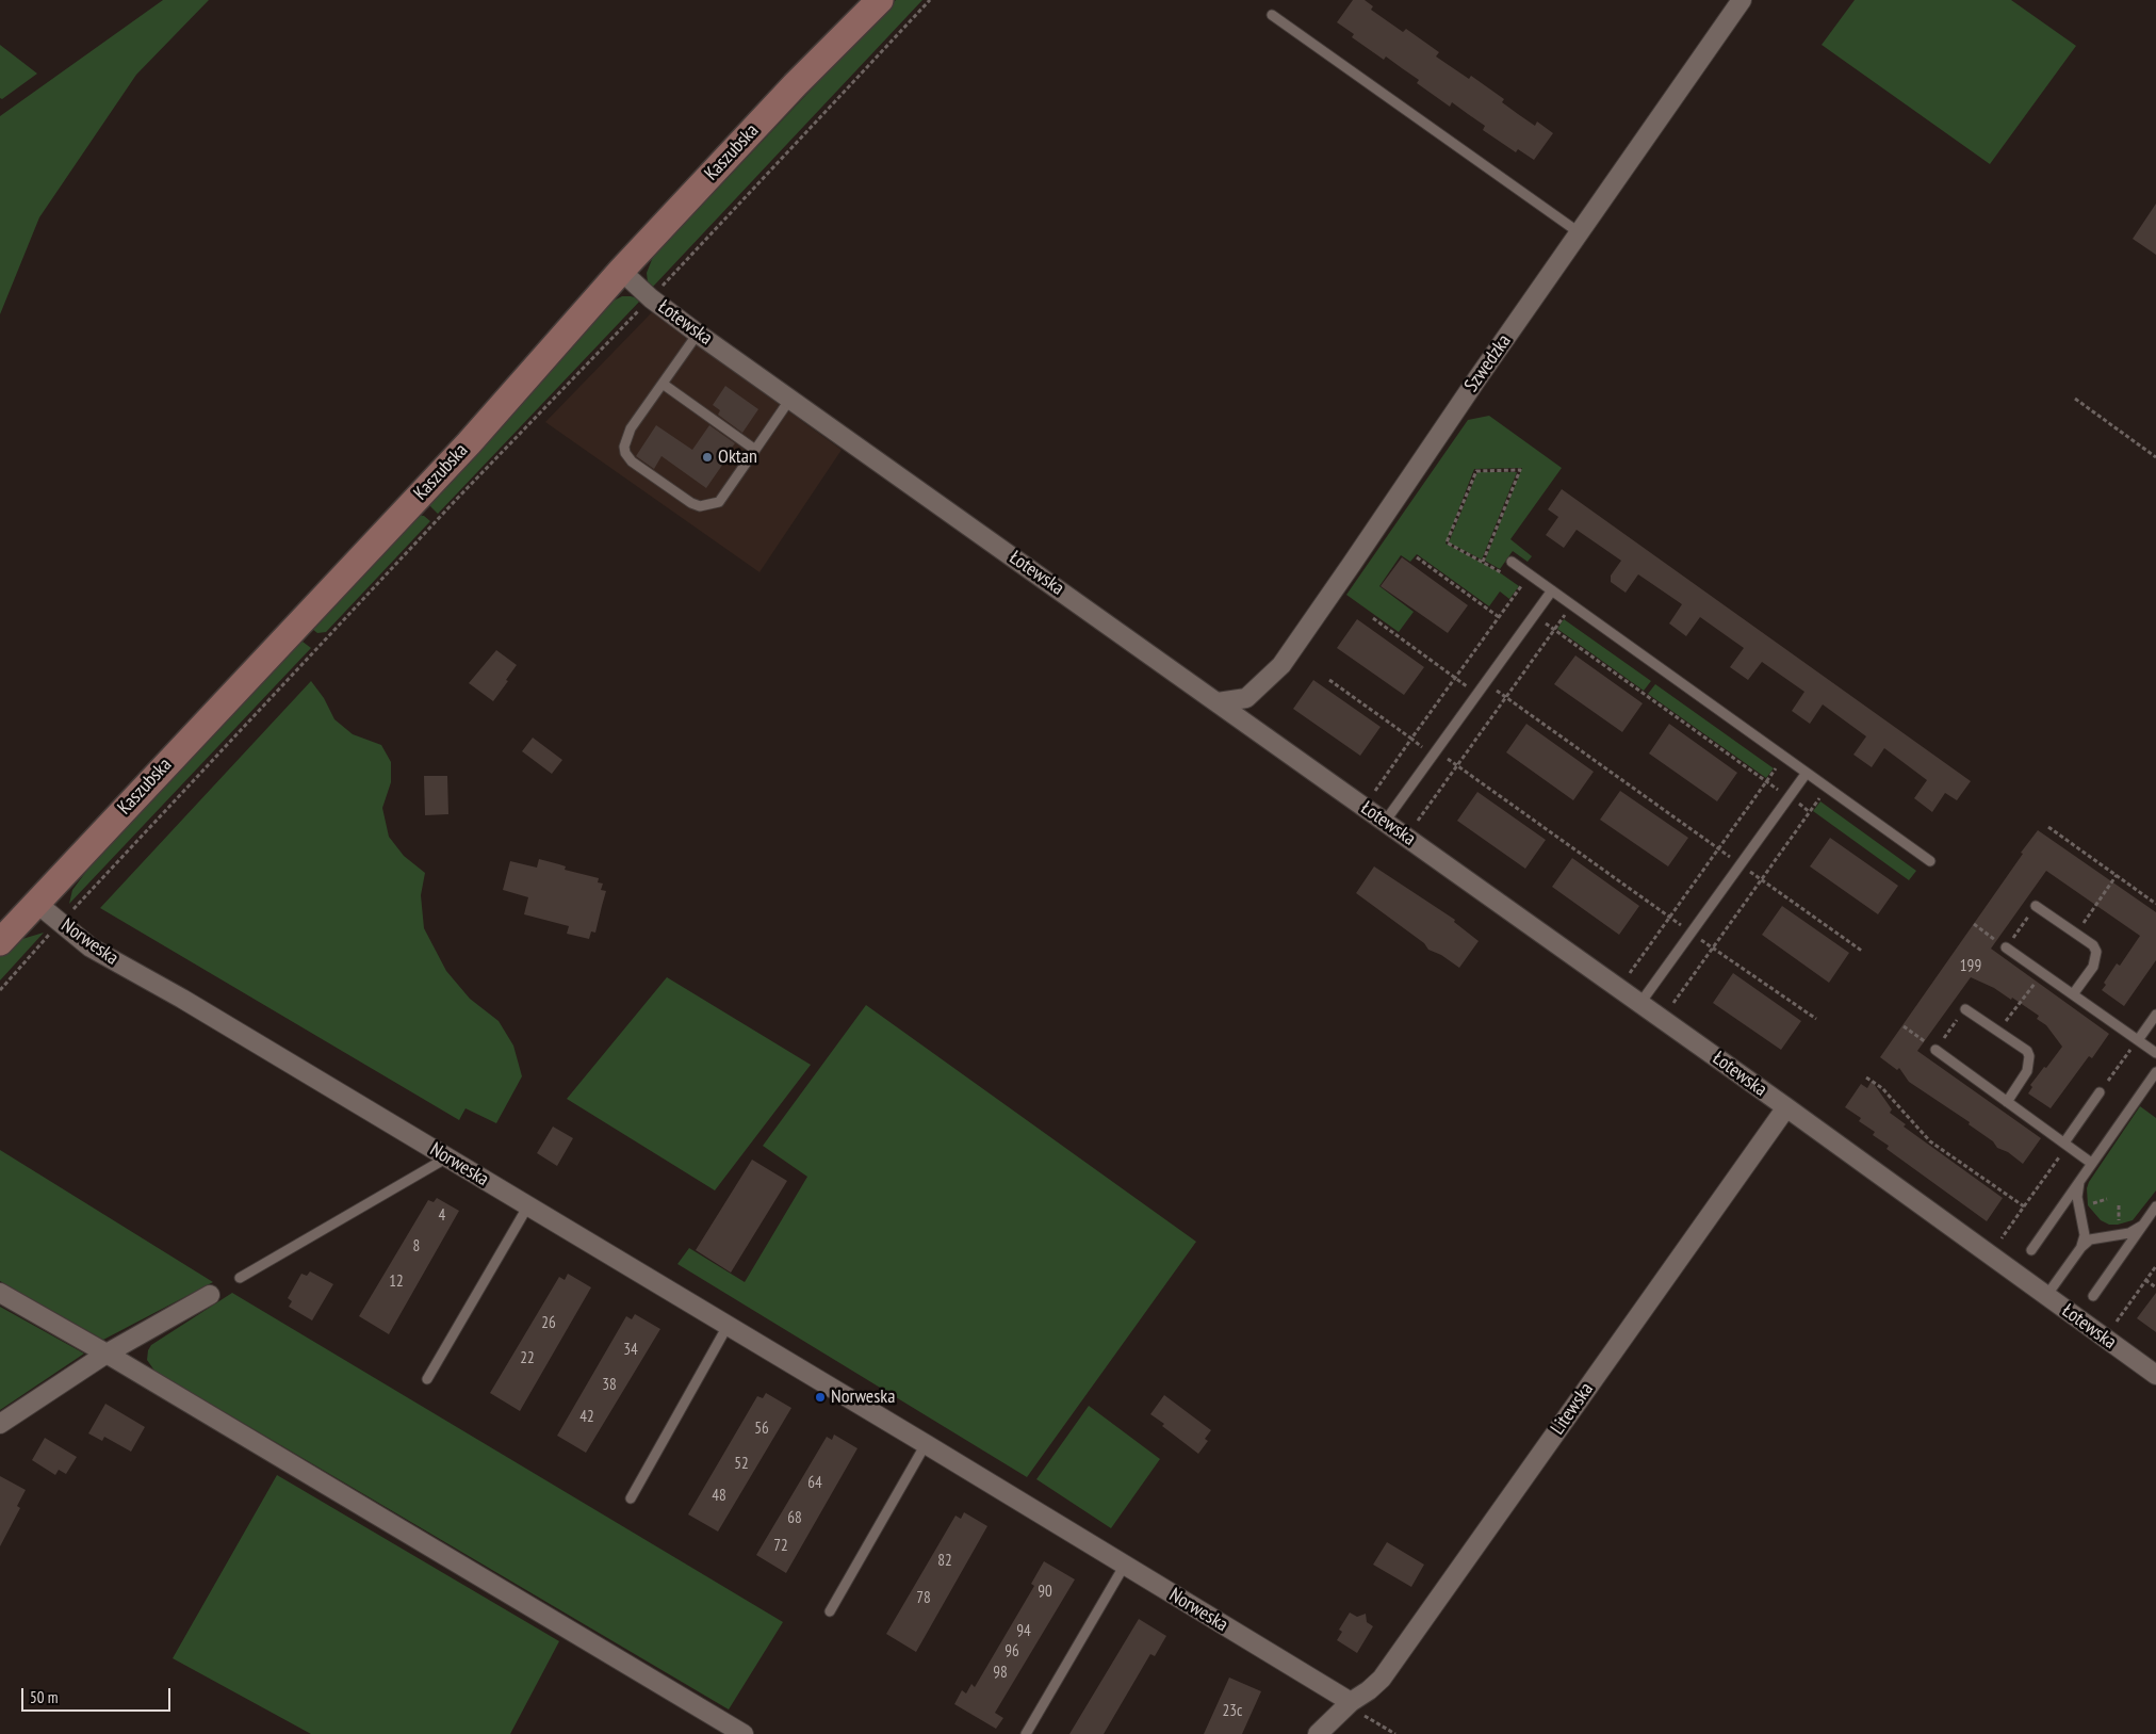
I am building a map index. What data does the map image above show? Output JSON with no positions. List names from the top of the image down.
{
  "streets": {
    "main road": ["Kaszubska"],
    "street": [
      "Łotewska",
      "Szwedzka",
      "Norweska",
      "Litewska"
    ]
  },
  "crossings": [
    ["Kaszubska", "Łotewska"],
    ["Kaszubska", "Norweska"],
    ["Łotewska", "Szwedzka"],
    ["Łotewska", "Litewska"],
    ["Norweska", "Litewska"]
  ],
  "places": ["Oktan", "Norweska"],
  "house_numbers": [
    "199",
    "4",
    "8",
    "12",
    "26",
    "34",
    "22",
    "38",
    "42",
    "56",
    "52",
    "64",
    "48",
    "68",
    "72",
    "82",
    "90",
    "78",
    "94",
    "96",
    "98",
    "23c"
  ],
  "scale_bar": "50 m"
}
